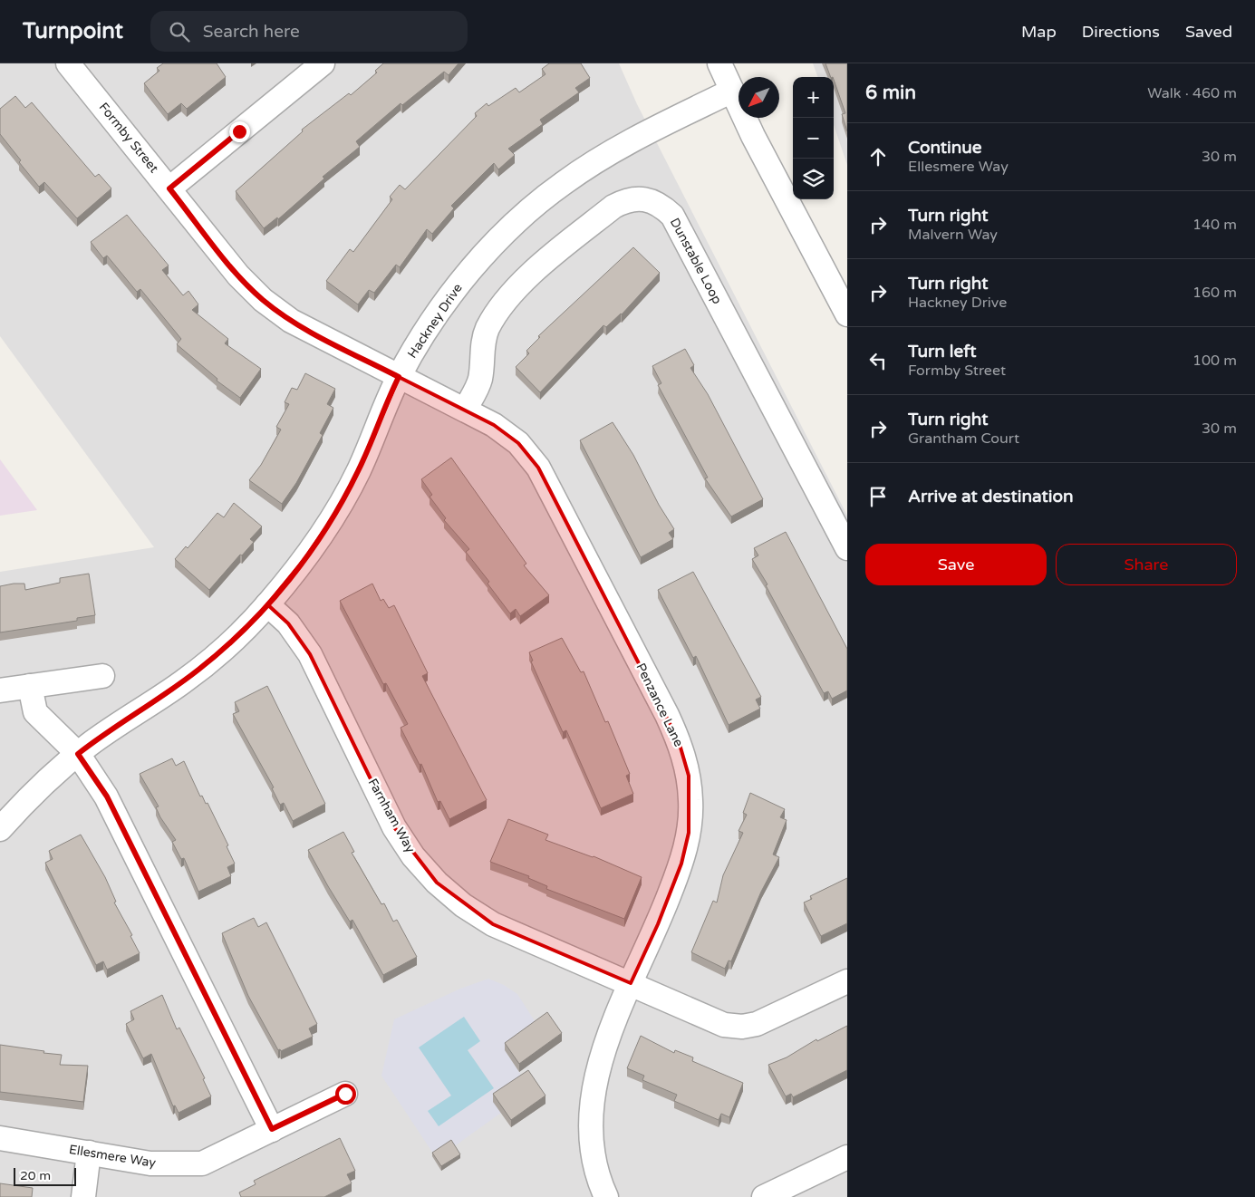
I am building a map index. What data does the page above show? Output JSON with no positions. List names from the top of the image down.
{
  "streets": {
    "street": [
      "Formby Street",
      "Dunstable Loop",
      "Hackney Drive",
      "Penzance Lane",
      "Farnham Way",
      "Ellesmere Way"
    ]
  },
  "crossings": [
    ["Formby Street", "Hackney Drive"],
    ["Formby Street", "Penzance Lane"],
    ["Dunstable Loop", "Penzance Lane"],
    ["Hackney Drive", "Penzance Lane"],
    ["Hackney Drive", "Farnham Way"],
    ["Penzance Lane", "Farnham Way"]
  ],
  "scale_bar": "20 m",
  "north": "bottom left",
  "page": {
    "header": "Turnpoint",
    "search": "Search here",
    "nav": ["Map", "Directions", "Saved"],
    "heading": ["6 min", "Walk · 460 m"],
    "map_buttons": ["+", "−"],
    "list": [
      ["Continue", "Ellesmere Way", "30 m"],
      ["Turn right", "Malvern Way", "140 m"],
      ["Turn right", "Hackney Drive", "160 m"],
      ["Turn left", "Formby Street", "100 m"],
      ["Turn right", "Grantham Court", "30 m"],
      "Arrive at destination"
    ],
    "buttons": ["Save", "Share"],
    "scale": "20 m"
  }
}
